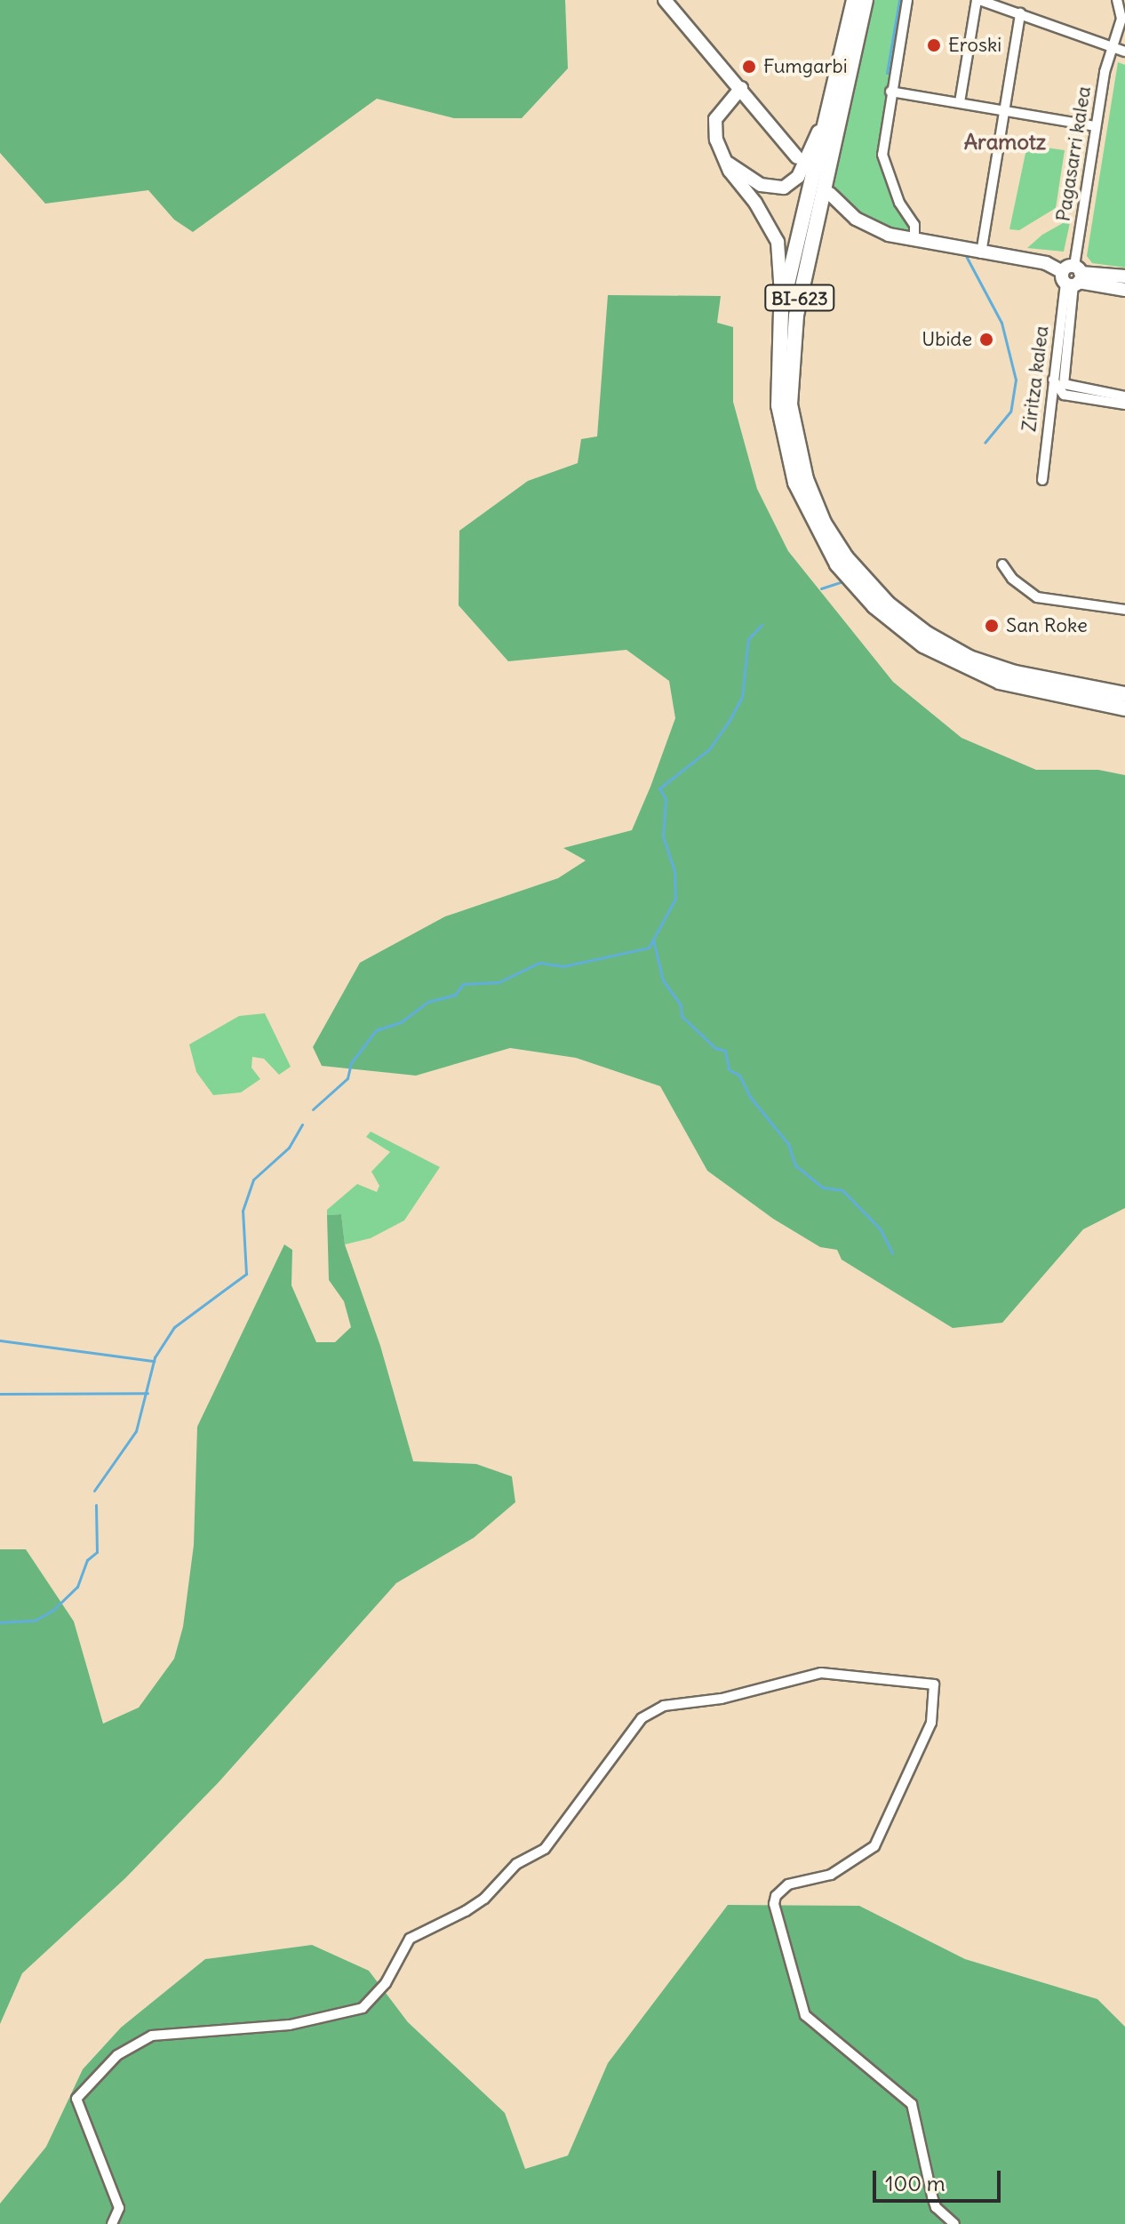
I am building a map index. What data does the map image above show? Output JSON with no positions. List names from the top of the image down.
{
  "streets": {
    "main road": ["BI-623"],
    "street": ["Pagasarri kalea", "Ziritza kalea"]
  },
  "crossings": [
    ["Pagasarri kalea", "Ziritza kalea"]
  ],
  "districts": ["Aramotz"],
  "places": [
    "Eroski",
    "Fumgarbi",
    "Ubide",
    "San Roke"
  ],
  "scale_bar": "100 m"
}
